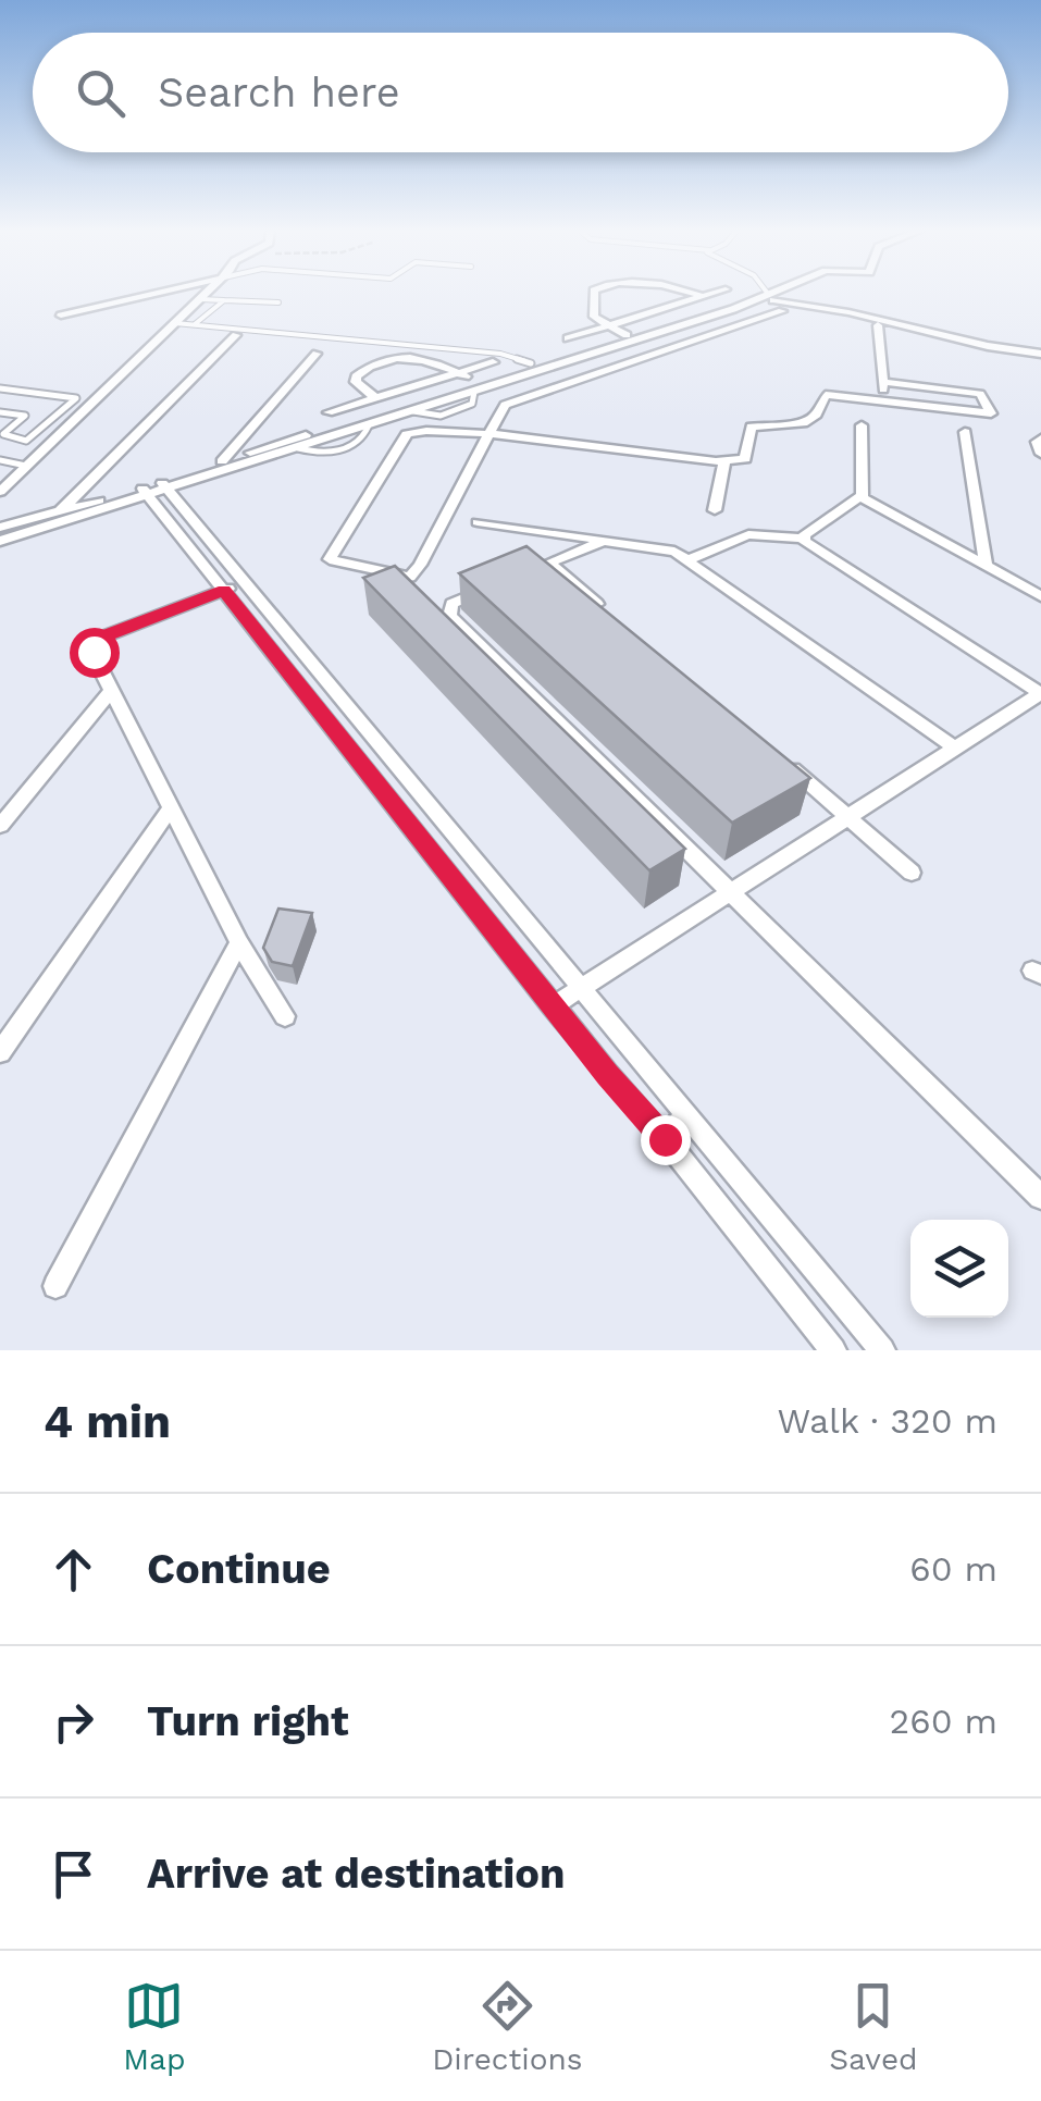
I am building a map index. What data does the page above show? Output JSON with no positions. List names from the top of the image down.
{
  "page": {
    "search": "Search here",
    "heading": ["4 min", "Walk · 320 m"],
    "list": [
      ["Continue", "60 m"],
      ["Turn right", "260 m"],
      "Arrive at destination"
    ],
    "nav": ["Map", "Directions", "Saved"]
  }
}
